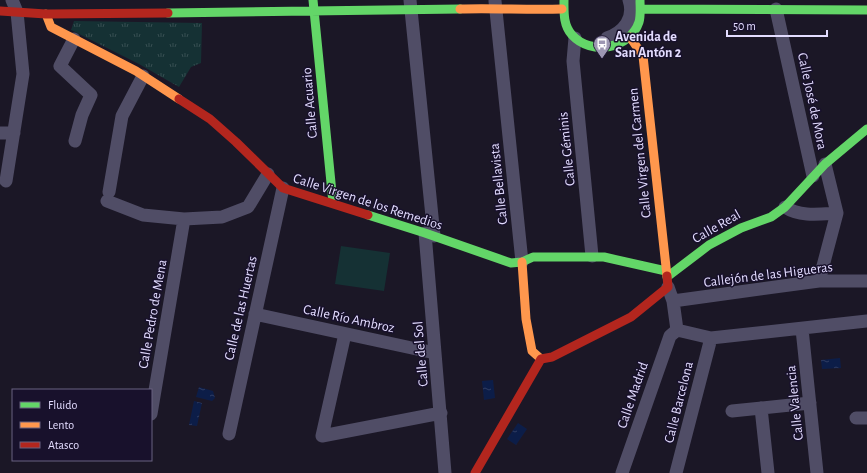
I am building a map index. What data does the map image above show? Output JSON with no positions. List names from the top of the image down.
{
  "streets": {
    "street": [
      "Calle José de Mora",
      "Calle Acuario",
      "Calle Géminis",
      "Calle Virgen del Carmen",
      "Calle Bellavista",
      "Calle Virgen de los Remedios",
      "Calle Real",
      "Callejón de las Higueras",
      "Calle de las Huertas",
      "Calle Pedro de Mena",
      "Calle Río Ambroz",
      "Calle del Sol",
      "Calle Madrid",
      "Calle Barcelona",
      "Calle Valencia"
    ]
  },
  "crossings": [
    ["Calle José de Mora", "Calle Real"],
    ["Calle Acuario", "Calle Virgen de los Remedios"],
    ["Calle Virgen del Carmen", "Calle Real"],
    ["Calle Bellavista", "Calle Virgen de los Remedios"],
    ["Calle Bellavista", "Calle Real"],
    ["Calle Virgen de los Remedios", "Calle de las Huertas"],
    ["Calle Virgen de los Remedios", "Calle del Sol"],
    ["Calle de las Huertas", "Calle Río Ambroz"],
    ["Calle Río Ambroz", "Calle del Sol"]
  ],
  "places": {
    "bus stop": ["Avenida de San Antón 2"]
  },
  "legend": ["Fluido", "Lento", "Atasco"],
  "scale_bar": "50 m"
}
